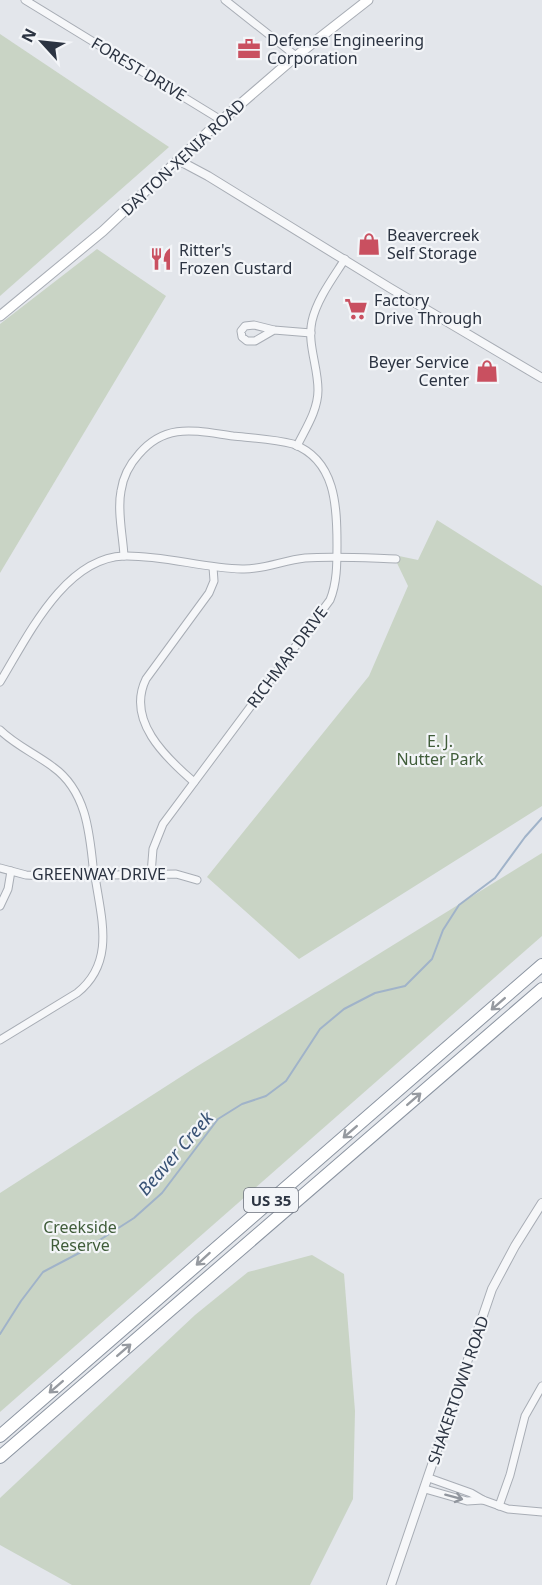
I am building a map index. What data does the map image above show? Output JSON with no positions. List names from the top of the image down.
{
  "streets": {
    "highway": ["US 35"],
    "main road": ["DAYTON-XENIA ROAD"],
    "street": [
      "FOREST DRIVE",
      "RICHMAR DRIVE",
      "GREENWAY DRIVE",
      "SHAKERTOWN ROAD"
    ]
  },
  "crossings": [
    ["FOREST DRIVE", "DAYTON-XENIA ROAD"],
    ["RICHMAR DRIVE", "GREENWAY DRIVE"]
  ],
  "water": ["Beaver Creek"],
  "parks": ["E. J. Nutter Park", "Creekside Reserve"],
  "places": {
    "office": ["Defense Engineering Corporation"],
    "shop": ["Beavercreek Self Storage", "Beyer Service Center"],
    "restaurant": ["Ritter's Frozen Custard"],
    "supermarket": ["Factory Drive Through"]
  },
  "north": "top left"
}
